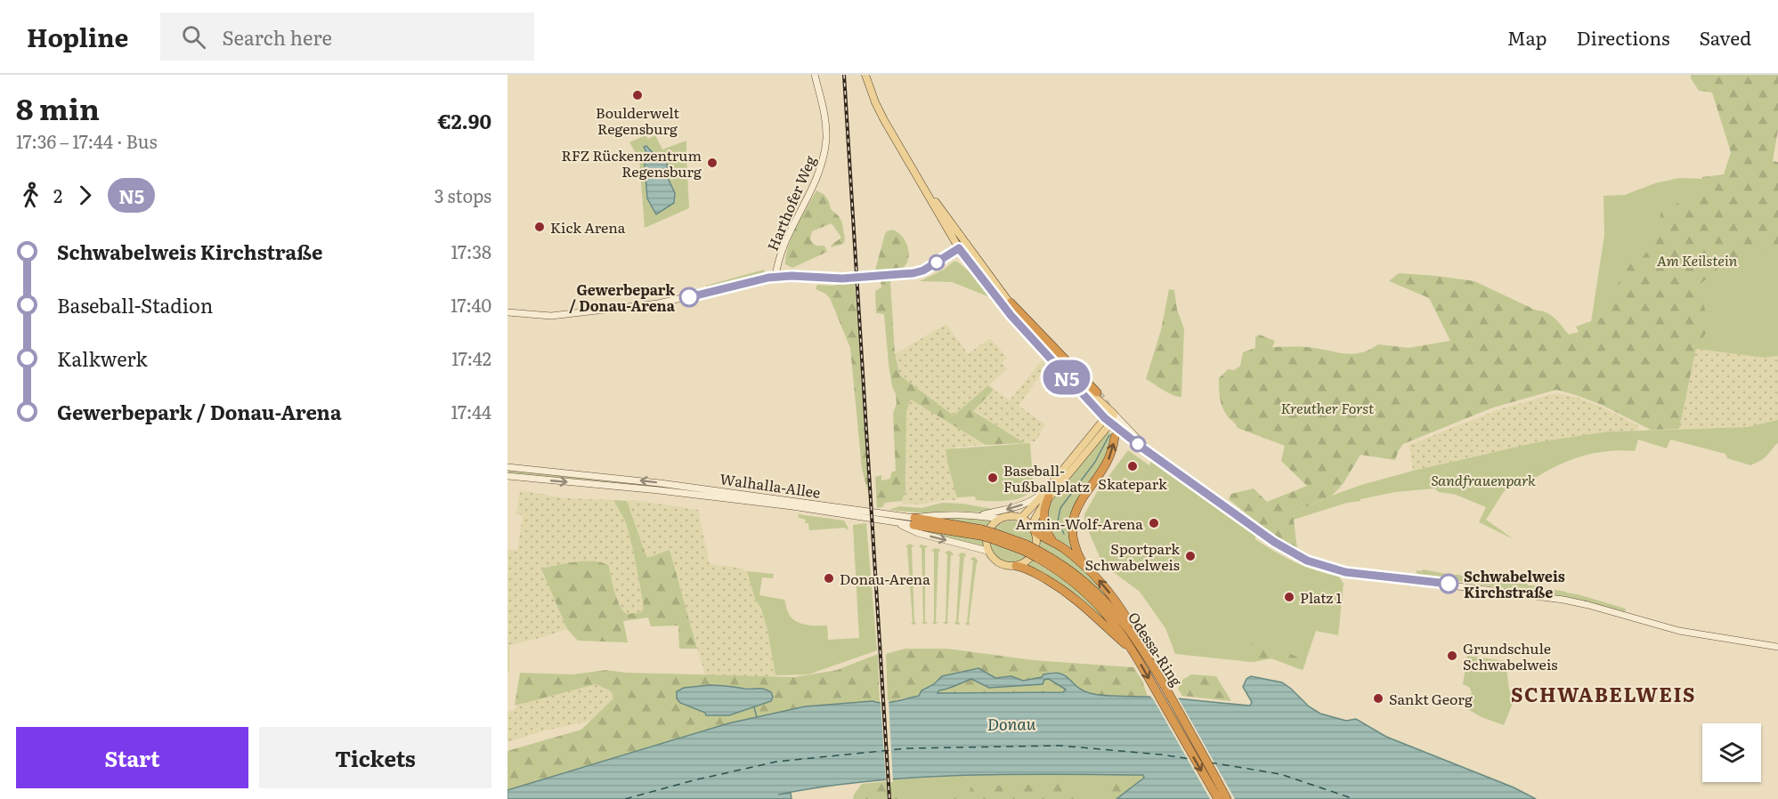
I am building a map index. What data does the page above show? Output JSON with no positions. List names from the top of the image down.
{
  "streets": {
    "highway": ["Walhalla-Allee", "Odessa-Ring"],
    "main road": ["Harthofer Weg"]
  },
  "crossings": [
    ["Walhalla-Allee", "Odessa-Ring"]
  ],
  "districts": ["SCHWABELWEIS"],
  "water": ["Donau"],
  "parks": ["Am Keilstein", "Kreuther Forst", "Sandfrauenpark"],
  "places": [
    "Boulderwelt Regensburg",
    "RFZ Rückenzentrum Regensburg",
    "Kick Arena",
    "Gewerbepark / Donau-Arena",
    "Skatepark",
    "Baseball- Fußballplatz",
    "Armin-Wolf-Arena",
    "Sportpark Schwabelweis",
    "Donau-Arena",
    "Schwabelweis Kirchstraße",
    "Platz 1",
    "Grundschule Schwabelweis",
    "Sankt Georg"
  ],
  "lines": ["bus line N5"],
  "page": {
    "header": "Hopline",
    "search": "Search here",
    "nav": ["Map", "Directions", "Saved"],
    "heading": ["8 min", "17:36 – 17:44 · Bus", "€2.90"],
    "on_map": "N5",
    "legs": ["2", "N5", "3 stops"],
    "list": [
      {
        "name": "Schwabelweis Kirchstraße",
        "value": "17:38"
      },
      {
        "name": "Baseball-Stadion",
        "value": "17:40"
      },
      {
        "name": "Kalkwerk",
        "value": "17:42"
      },
      {
        "name": "Gewerbepark / Donau-Arena",
        "value": "17:44"
      }
    ],
    "buttons": ["Start", "Tickets"]
  }
}
